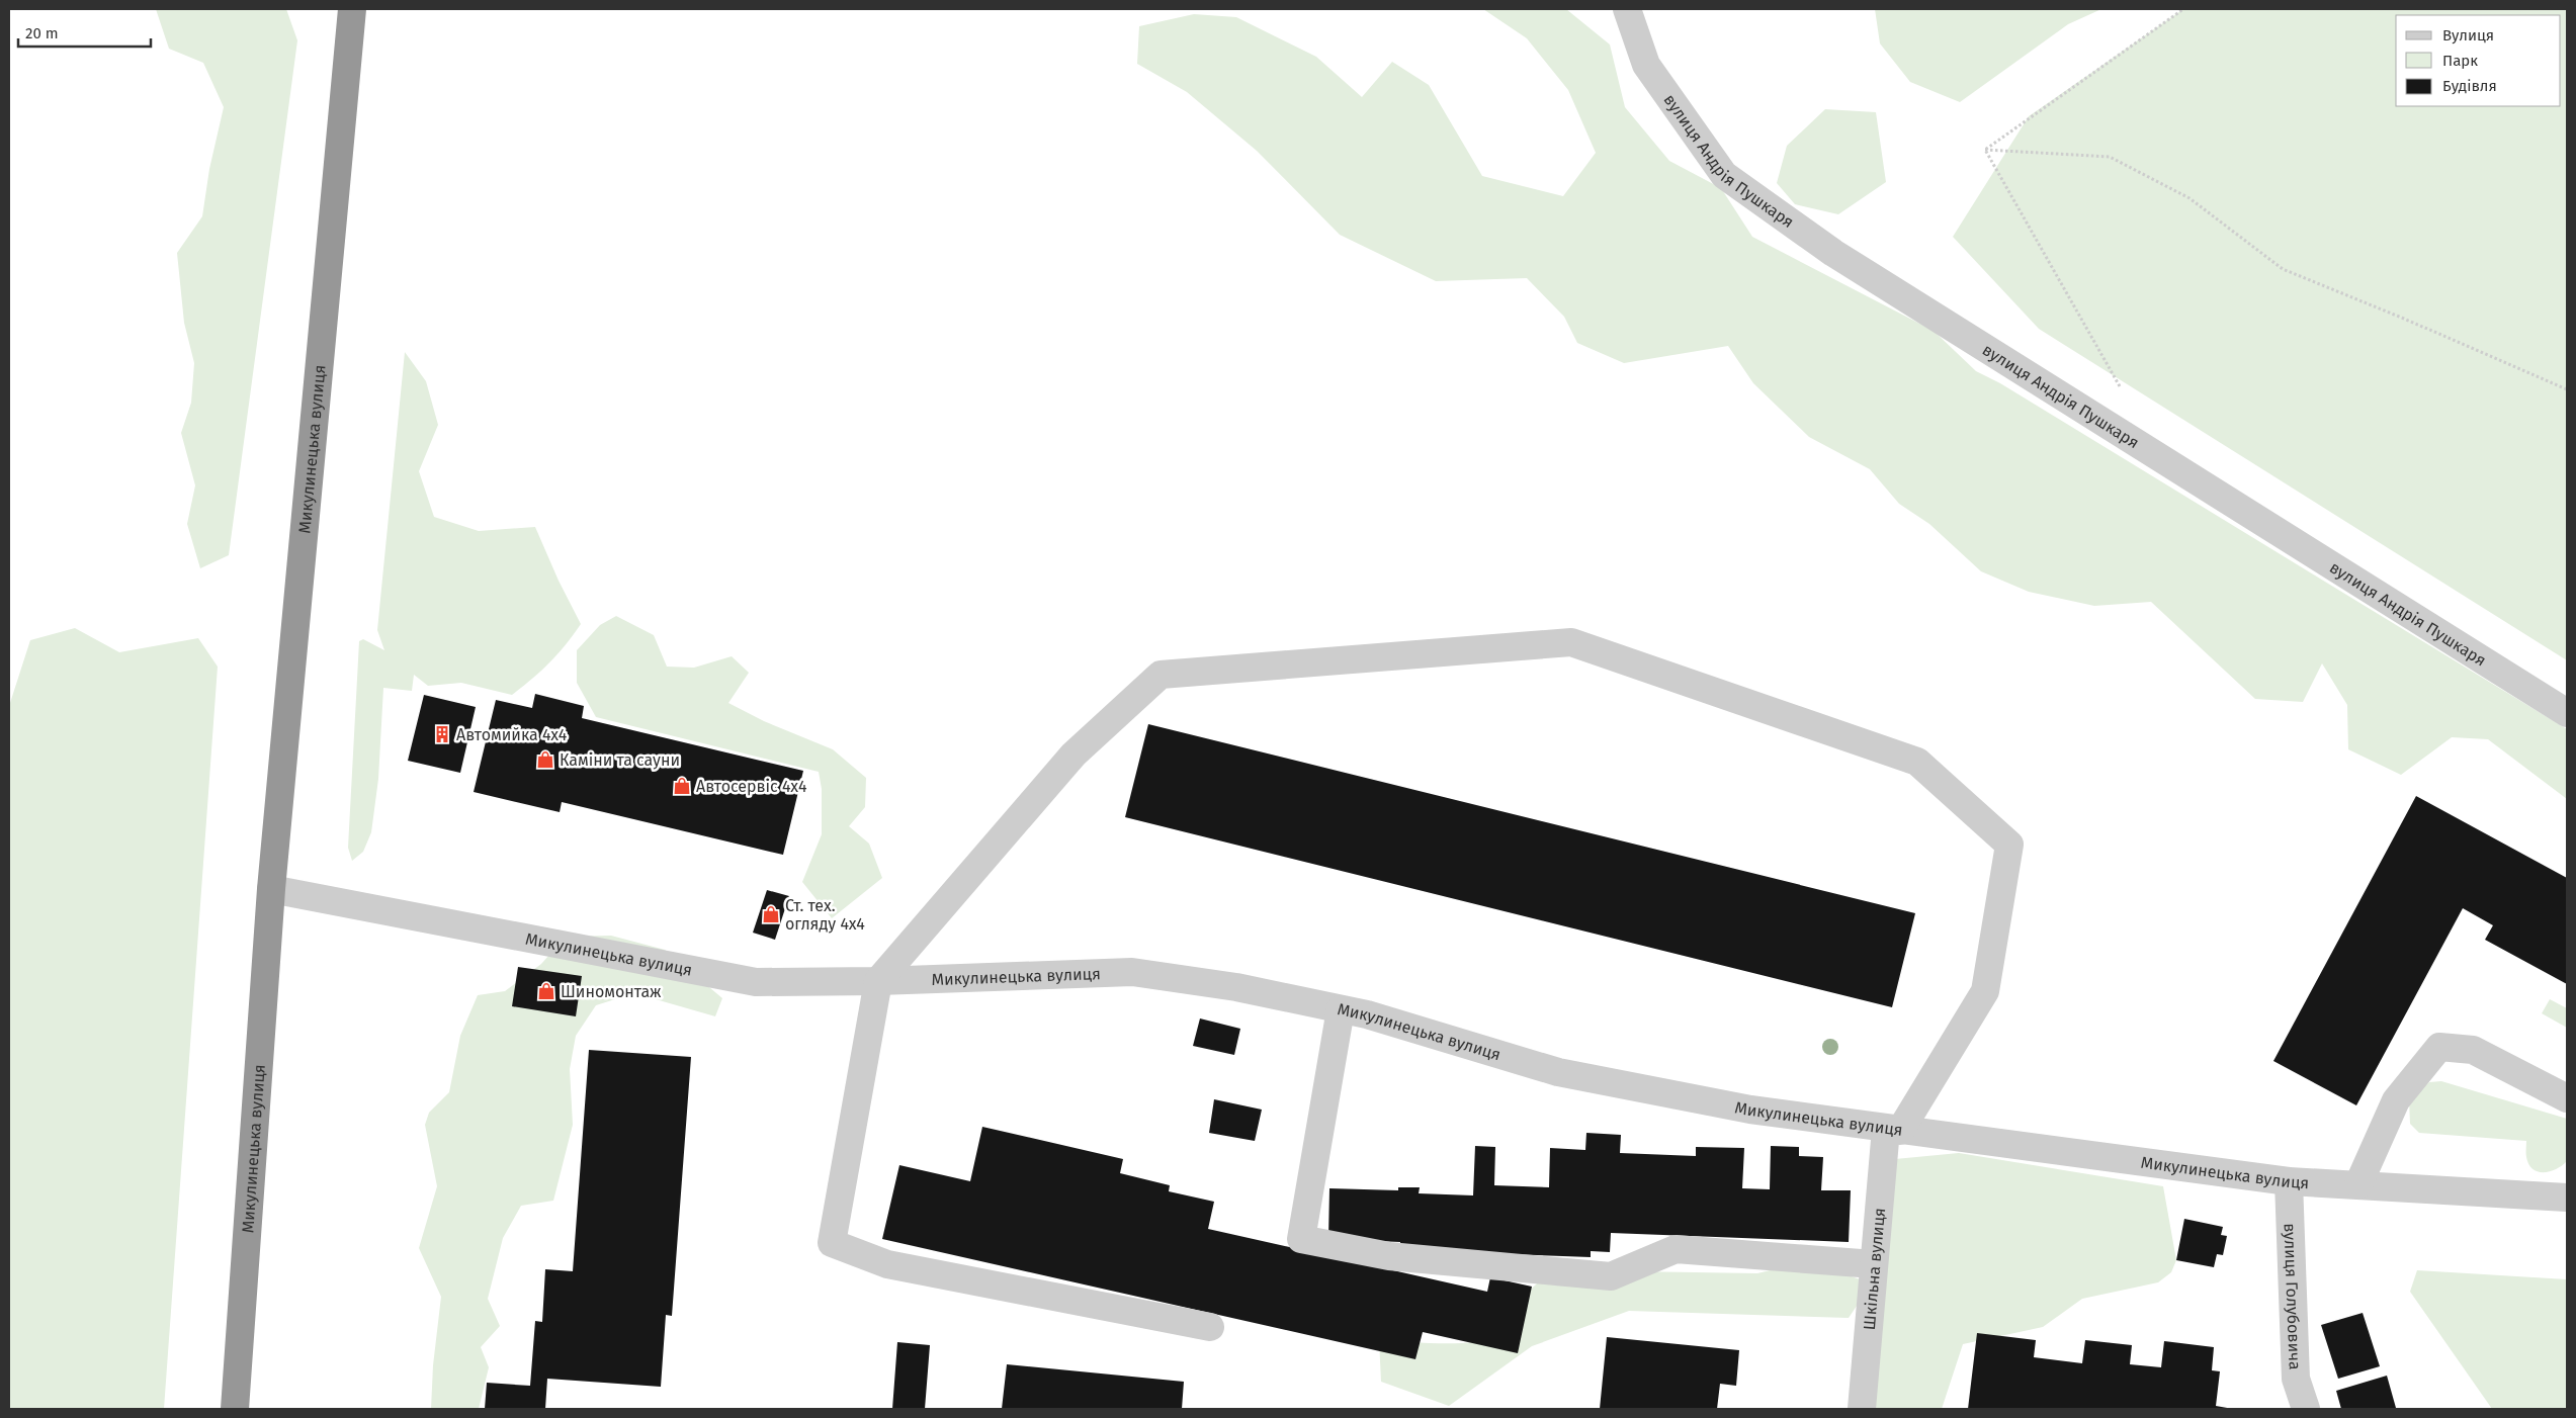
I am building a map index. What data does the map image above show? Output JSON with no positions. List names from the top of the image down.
{
  "streets": {
    "highway": ["Микулинецька вулиця"],
    "street": ["вулиця Андрія Пушкаря", "Шкільна вулиця", "вулиця Голубовича"]
  },
  "crossings": [
    ["Микулинецька вулиця", "Шкільна вулиця"],
    ["Микулинецька вулиця", "вулиця Голубовича"]
  ],
  "places": {
    "building": ["Автомийка 4х4"],
    "shop": [
      "Каміни та сауни",
      "Автосервіс 4х4",
      "Ст. тех. огляду 4х4",
      "Шиномонтаж"
    ]
  },
  "legend": ["Вулиця", "Парк", "Будівля"],
  "scale_bar": "20 m"
}
